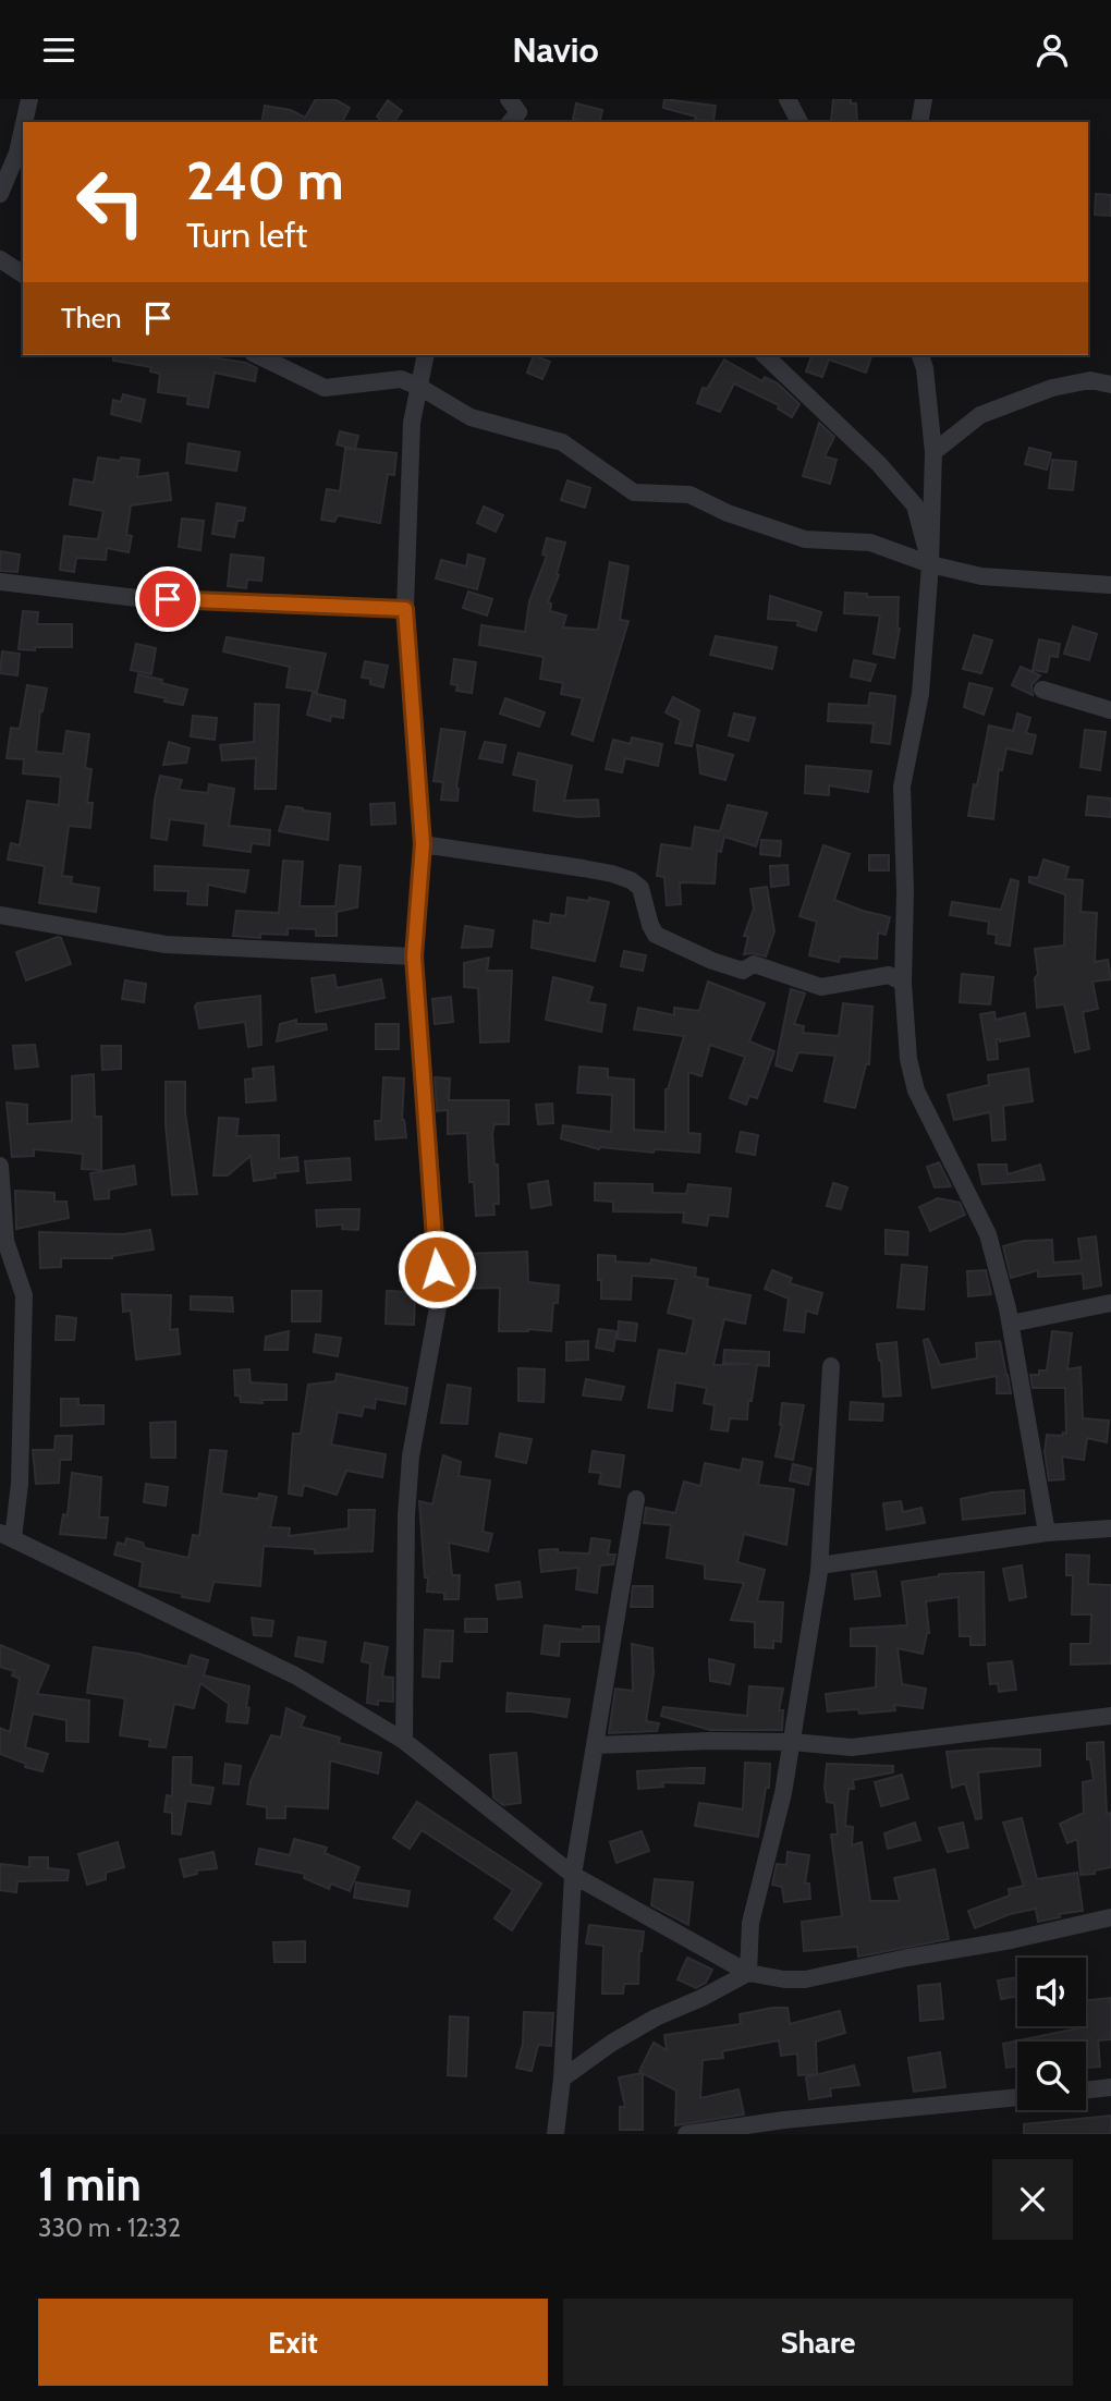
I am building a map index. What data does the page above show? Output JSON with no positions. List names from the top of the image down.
{
  "page": {
    "header": "Navio",
    "turn": ["240 m", "Turn left"],
    "then": "Then",
    "heading": ["1 min", "330 m · 12:32"],
    "buttons": ["Exit", "Share"]
  }
}
